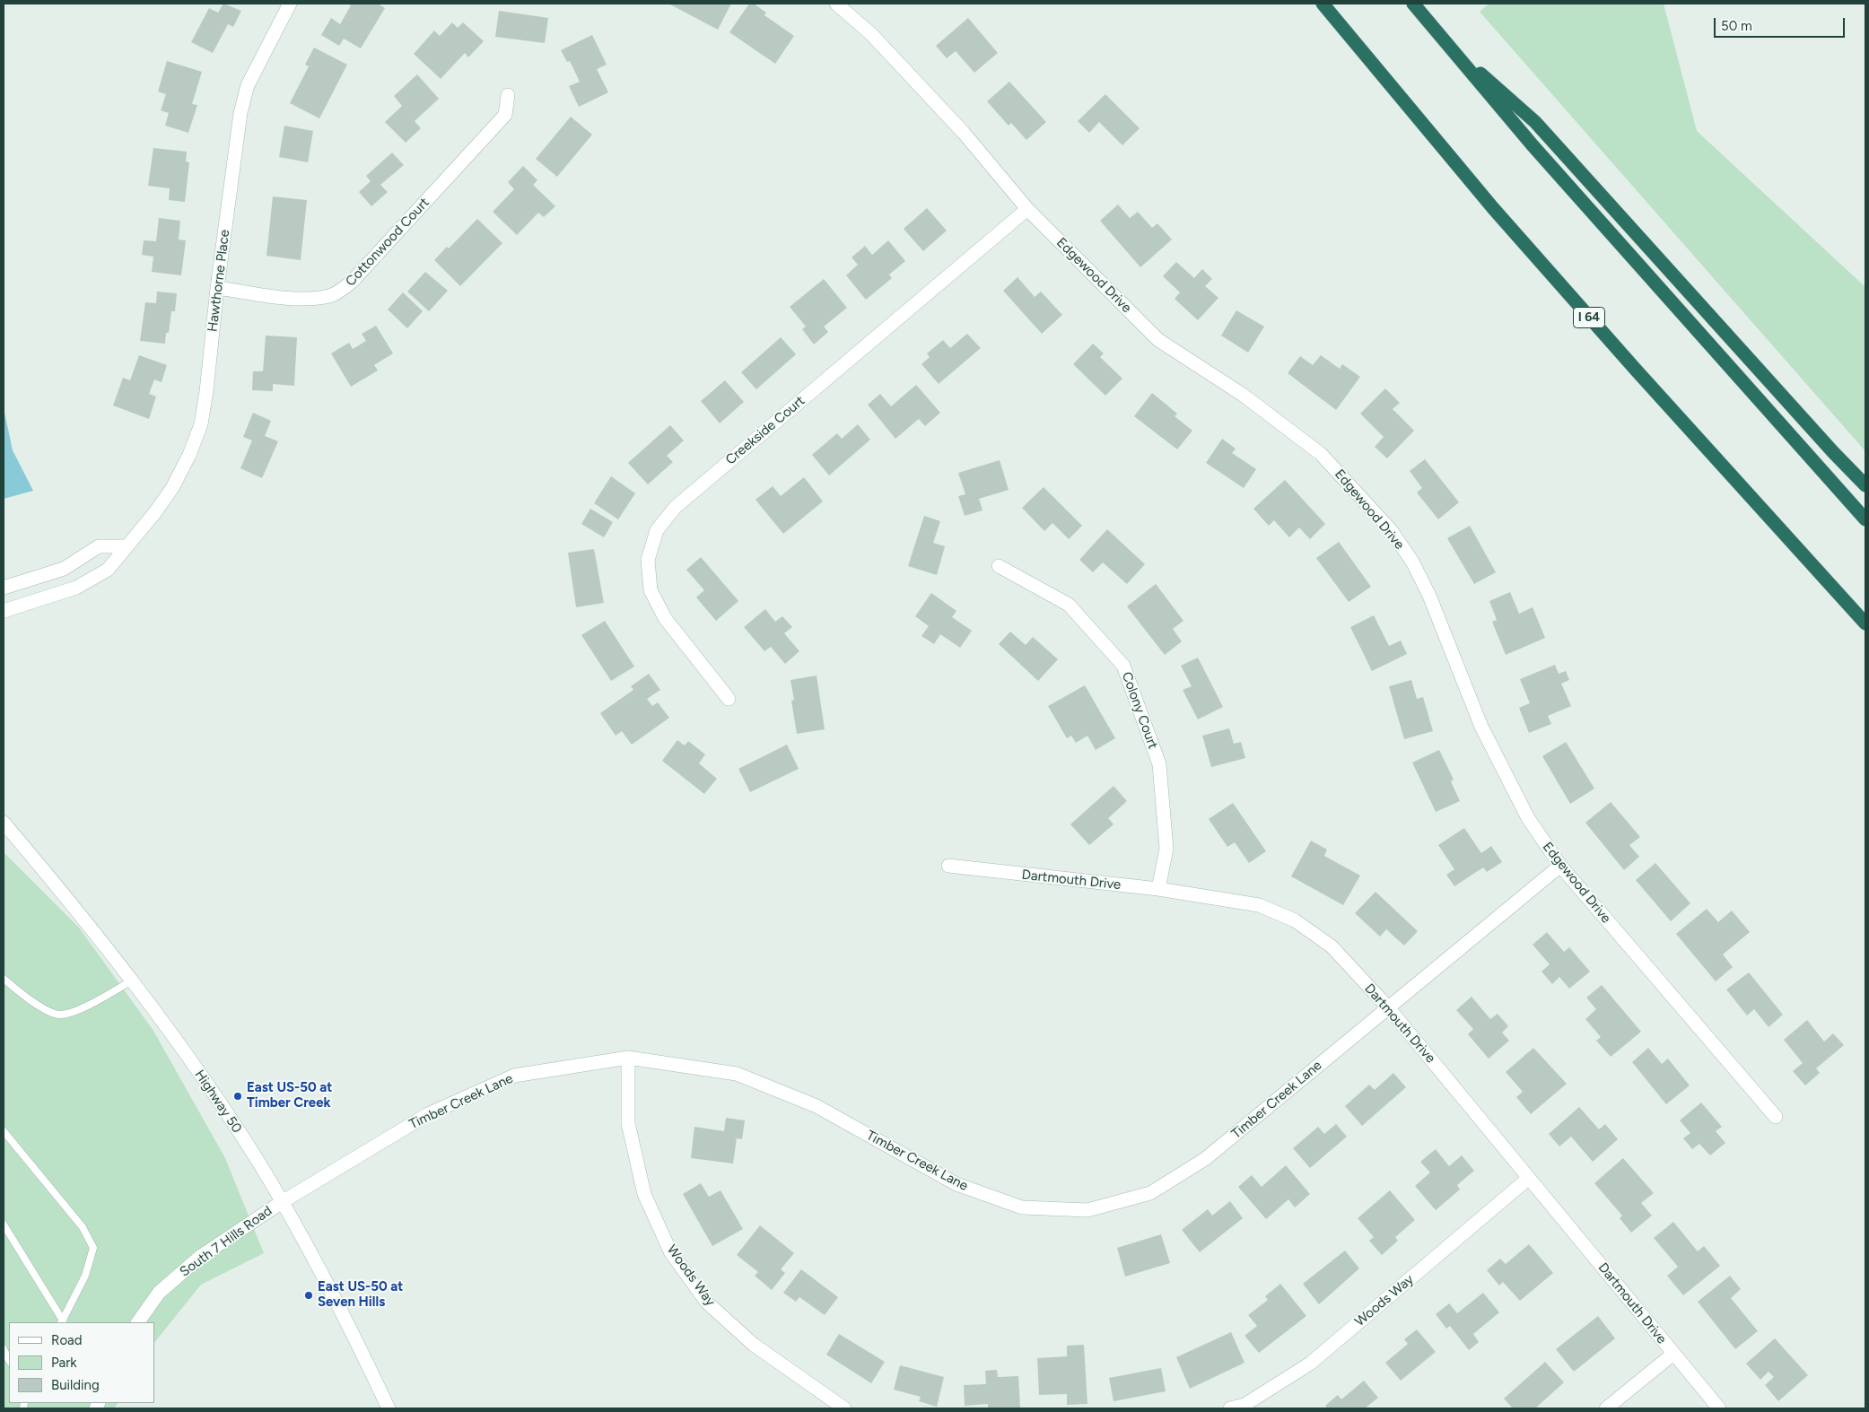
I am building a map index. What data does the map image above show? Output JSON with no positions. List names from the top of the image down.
{
  "streets": {
    "highway": ["I 64"],
    "street": [
      "Cottonwood Court",
      "Edgewood Drive",
      "Hawthorne Place",
      "Creekside Court",
      "Colony Court",
      "Dartmouth Drive",
      "Timber Creek Lane",
      "Highway 50",
      "South 7 Hills Road",
      "Woods Way"
    ]
  },
  "crossings": [
    ["Cottonwood Court", "Hawthorne Place"],
    ["Edgewood Drive", "Creekside Court"],
    ["Edgewood Drive", "Timber Creek Lane"],
    ["Colony Court", "Dartmouth Drive"],
    ["Dartmouth Drive", "Timber Creek Lane"],
    ["Dartmouth Drive", "Woods Way"],
    ["Timber Creek Lane", "Highway 50"],
    ["Timber Creek Lane", "South 7 Hills Road"],
    ["Timber Creek Lane", "Woods Way"],
    ["Highway 50", "South 7 Hills Road"]
  ],
  "places": ["East US-50 at Timber Creek", "East US-50 at Seven Hills"],
  "legend": ["Road", "Park", "Building"],
  "scale_bar": "50 m"
}
